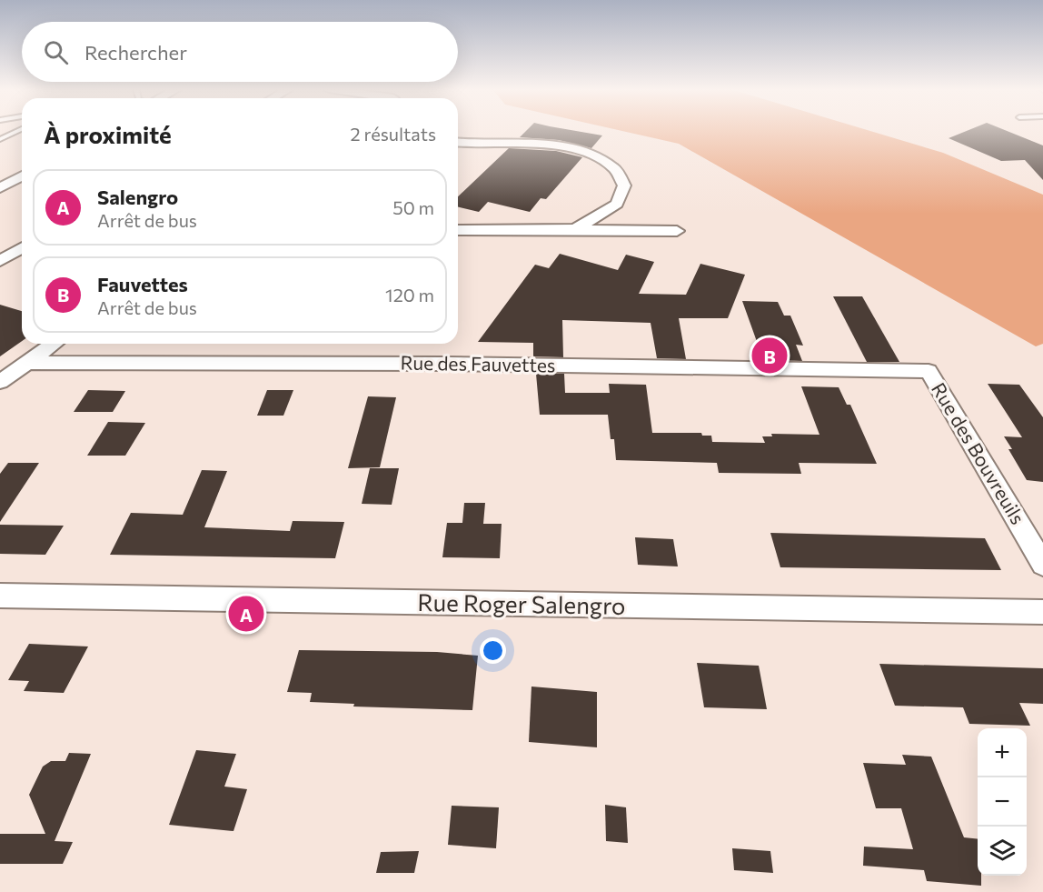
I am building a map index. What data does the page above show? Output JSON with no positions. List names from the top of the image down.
{
  "streets": {
    "street": ["Rue des Fauvettes", "Rue des Bouvreuils", "Rue Roger Salengro"]
  },
  "crossings": [
    ["Rue des Fauvettes", "Rue des Bouvreuils"]
  ],
  "page": {
    "search": "Rechercher",
    "heading": ["À proximité", "2 résultats"],
    "list": [
      {
        "mark": "A",
        "name": "Salengro",
        "note": "Arrêt de bus",
        "value": "50 m"
      },
      {
        "mark": "B",
        "name": "Fauvettes",
        "note": "Arrêt de bus",
        "value": "120 m"
      }
    ],
    "pins": ["B", "A"],
    "map_buttons": ["+", "−"]
  }
}
